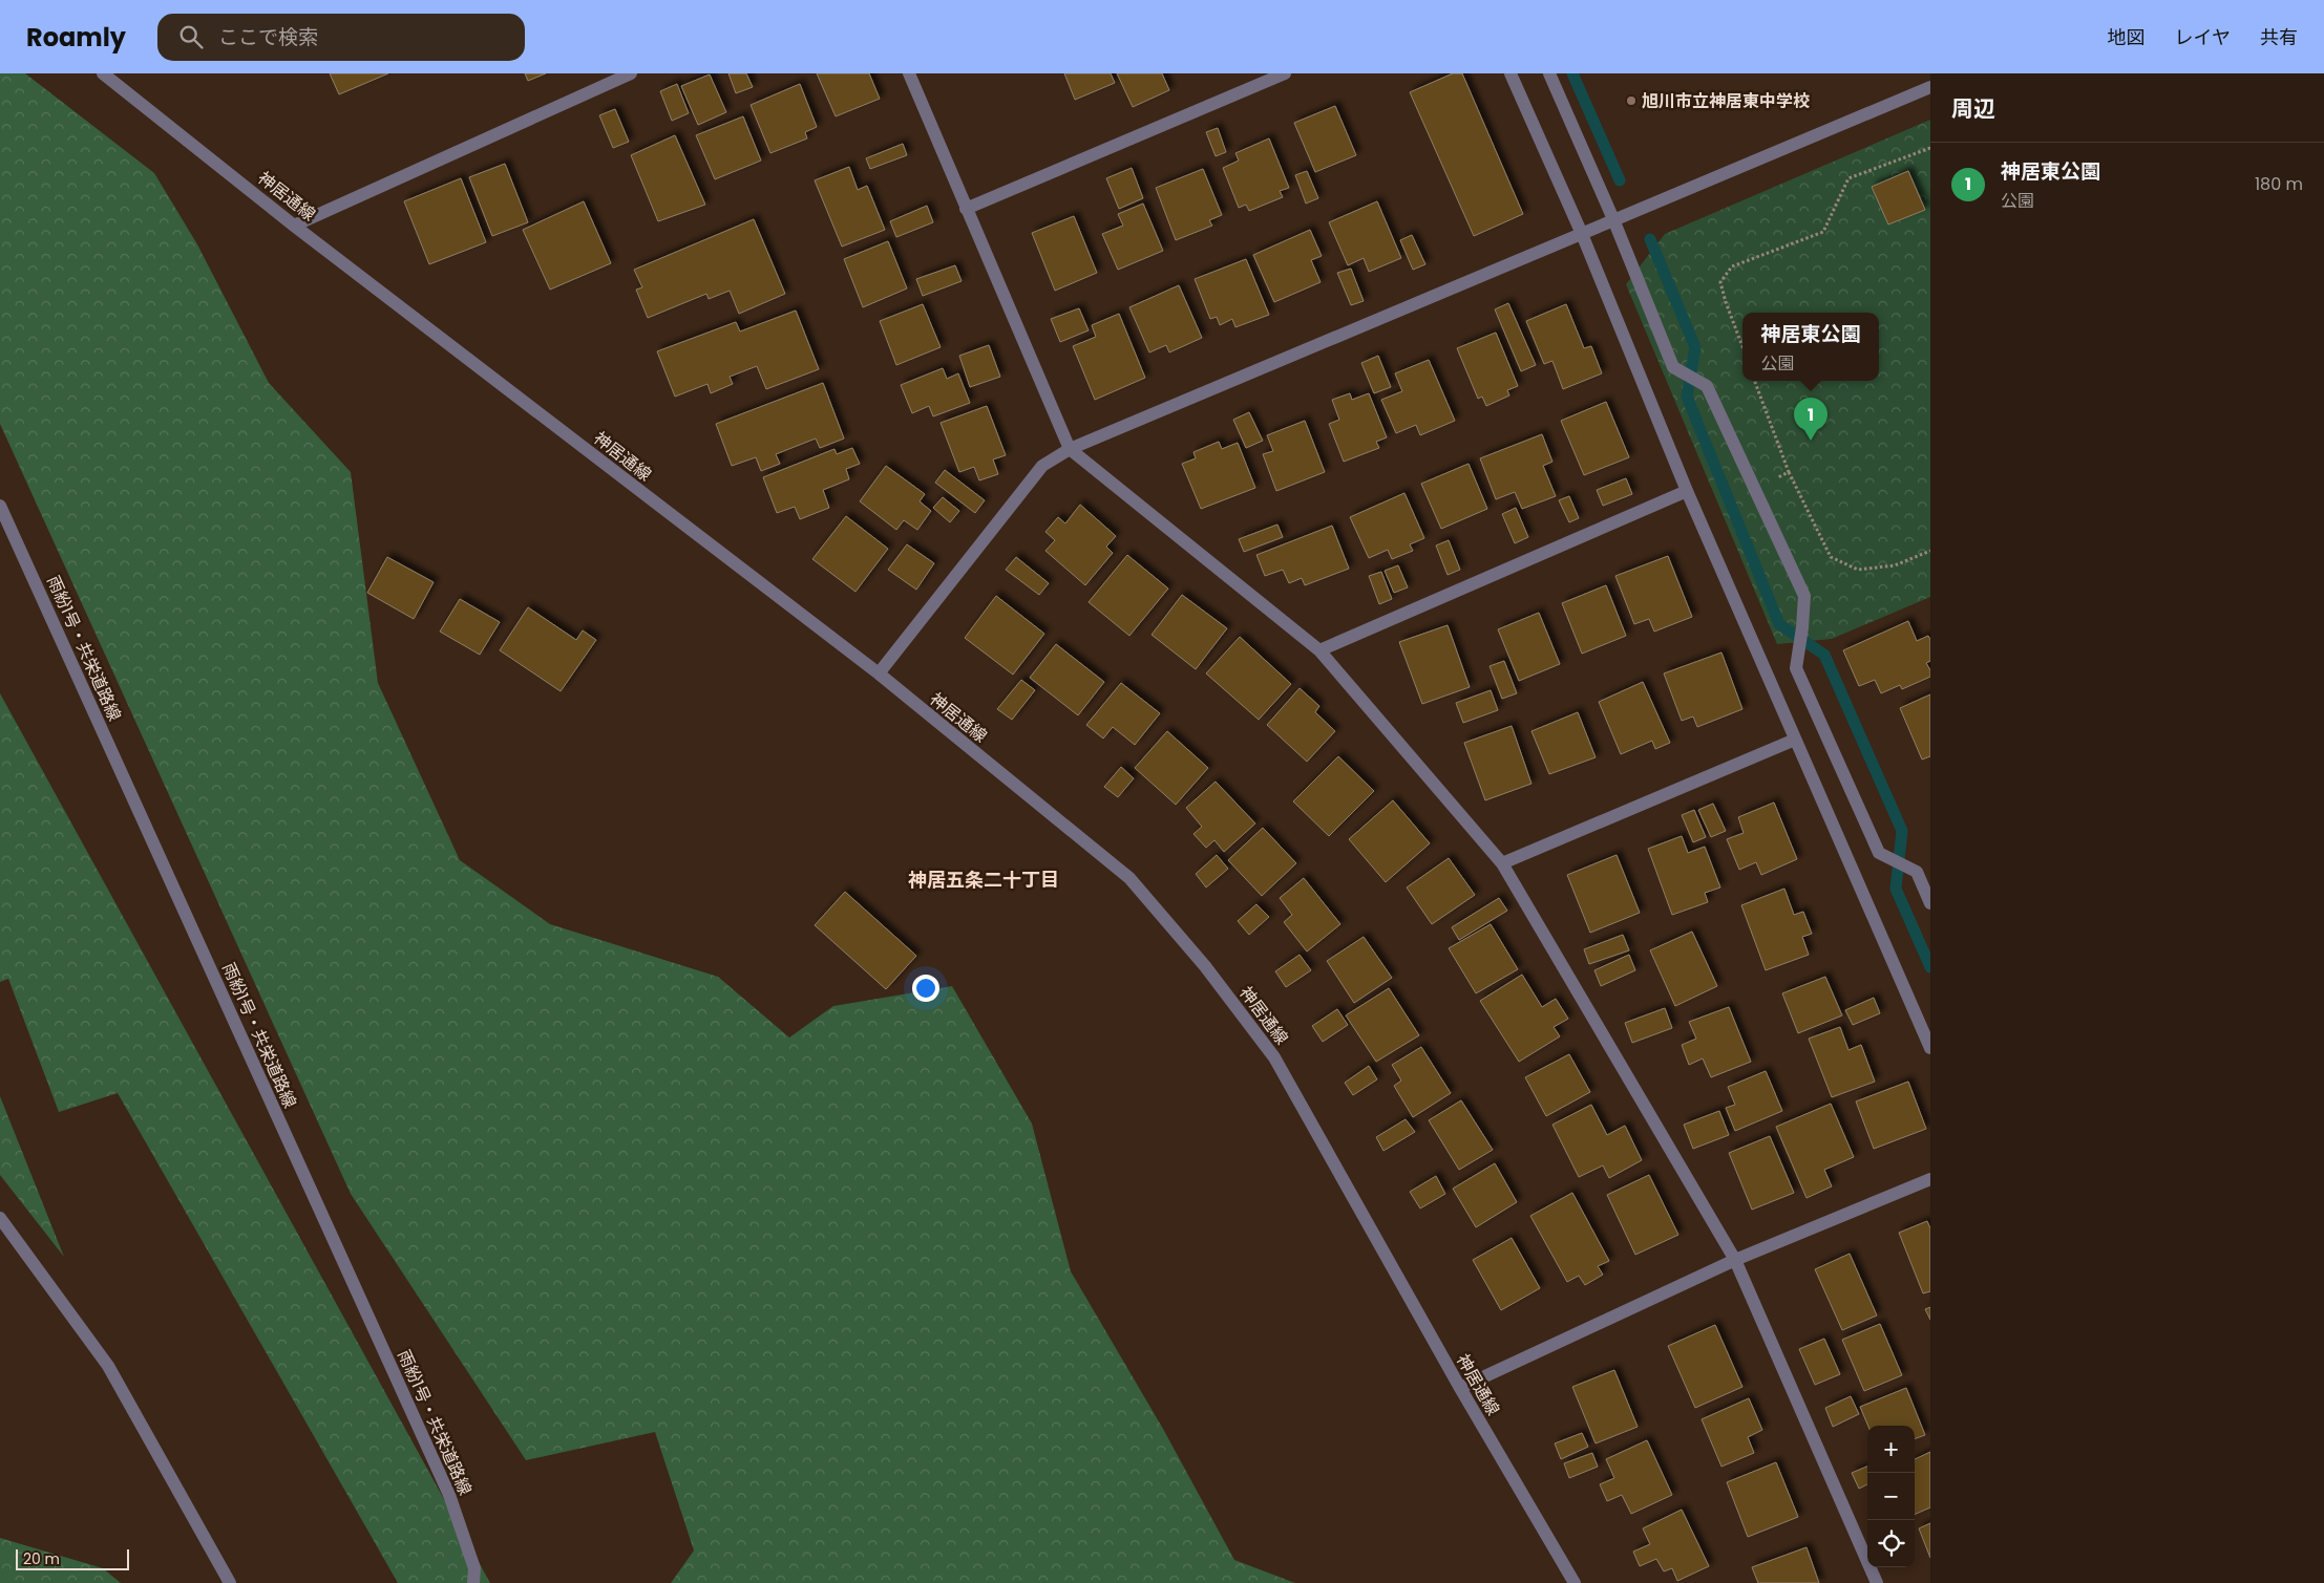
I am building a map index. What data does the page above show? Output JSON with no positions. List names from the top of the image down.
{
  "streets": {
    "street": ["神居通線", "雨紛1号・共栄道路線"]
  },
  "districts": ["神居五条二十丁目"],
  "places": ["旭川市立神居東中学校"],
  "scale_bar": "20 m",
  "page": {
    "header": "Roamly",
    "search": "ここで検索",
    "nav": ["地図", "レイヤ", "共有"],
    "heading": "周辺",
    "list": [
      {
        "mark": "1",
        "name": "神居東公園",
        "note": "公園",
        "value": "180 m"
      }
    ],
    "popup": ["神居東公園", "公園"],
    "pins": "1",
    "map_buttons": ["+", "−"],
    "scale": "20 m"
  }
}
